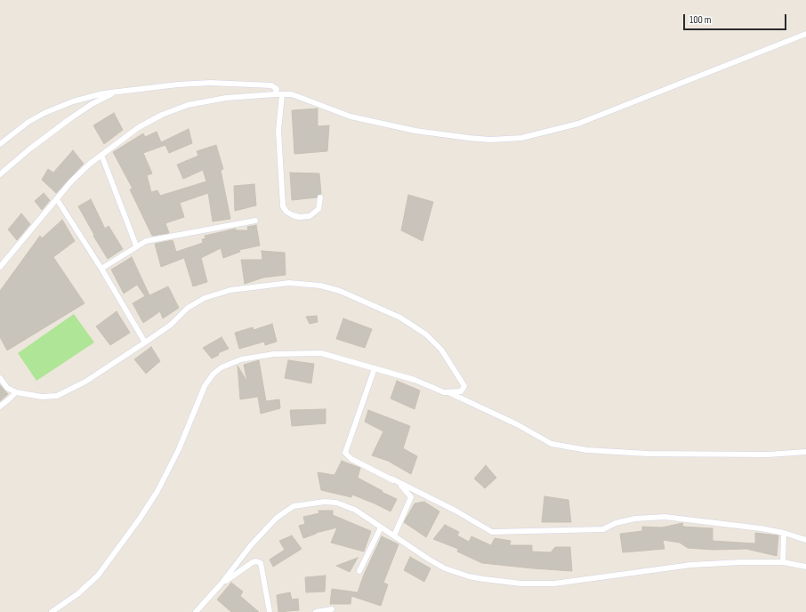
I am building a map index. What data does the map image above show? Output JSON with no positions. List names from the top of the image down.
{
  "scale_bar": "100 m"
}
